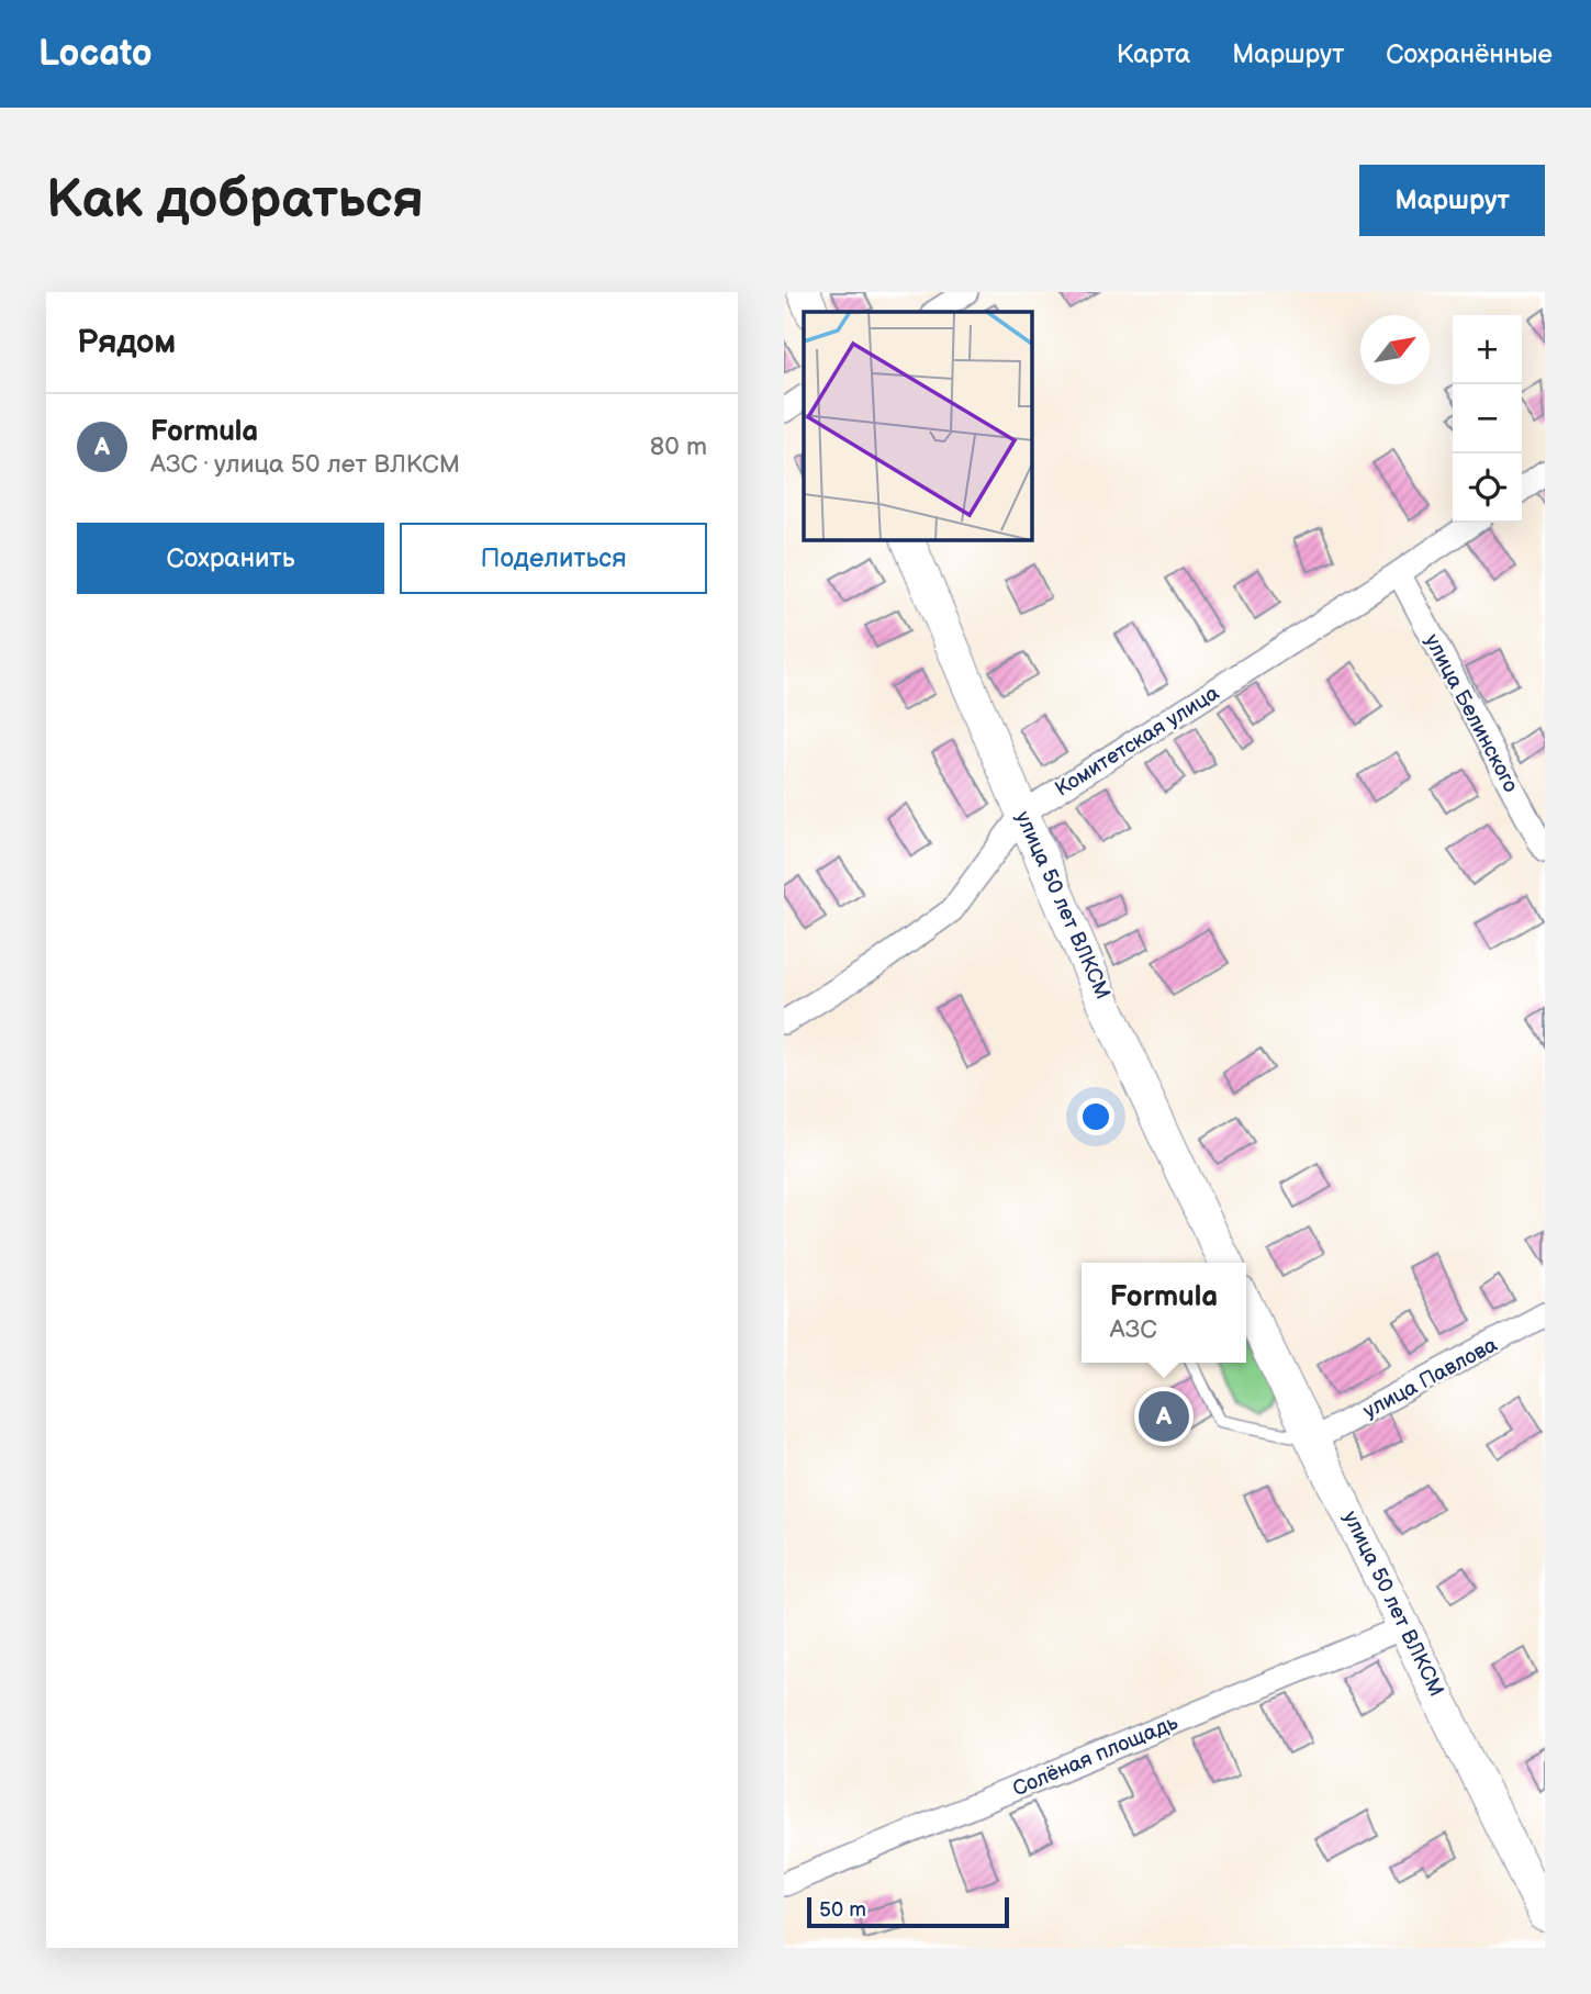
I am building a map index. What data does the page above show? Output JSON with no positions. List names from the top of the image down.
{
  "streets": {
    "main road": ["улица 50 лет ВЛКСМ"],
    "street": [
      "улица Белинского",
      "Комитетская улица",
      "улица Павлова",
      "Солёная площадь"
    ]
  },
  "crossings": [
    ["улица Белинского", "Комитетская улица"],
    ["Комитетская улица", "улица 50 лет ВЛКСМ"],
    ["улица 50 лет ВЛКСМ", "улица Павлова"],
    ["улица 50 лет ВЛКСМ", "Солёная площадь"]
  ],
  "scale_bar": "50 m",
  "north": "top right",
  "page": {
    "header": "Locato",
    "nav": ["Карта", "Маршрут", "Сохранённые"],
    "buttons": [
      "Маршрут",
      ["Сохранить", "Поделиться"]
    ],
    "title": "Как добраться",
    "heading": "Рядом",
    "map_buttons": ["+", "−"],
    "list": [
      {
        "mark": "A",
        "name": "Formula",
        "note": "АЗС · улица 50 лет ВЛКСМ",
        "value": "80 m"
      }
    ],
    "popup": ["Formula", "АЗС"],
    "pins": "A",
    "scale": "50 m"
  }
}
